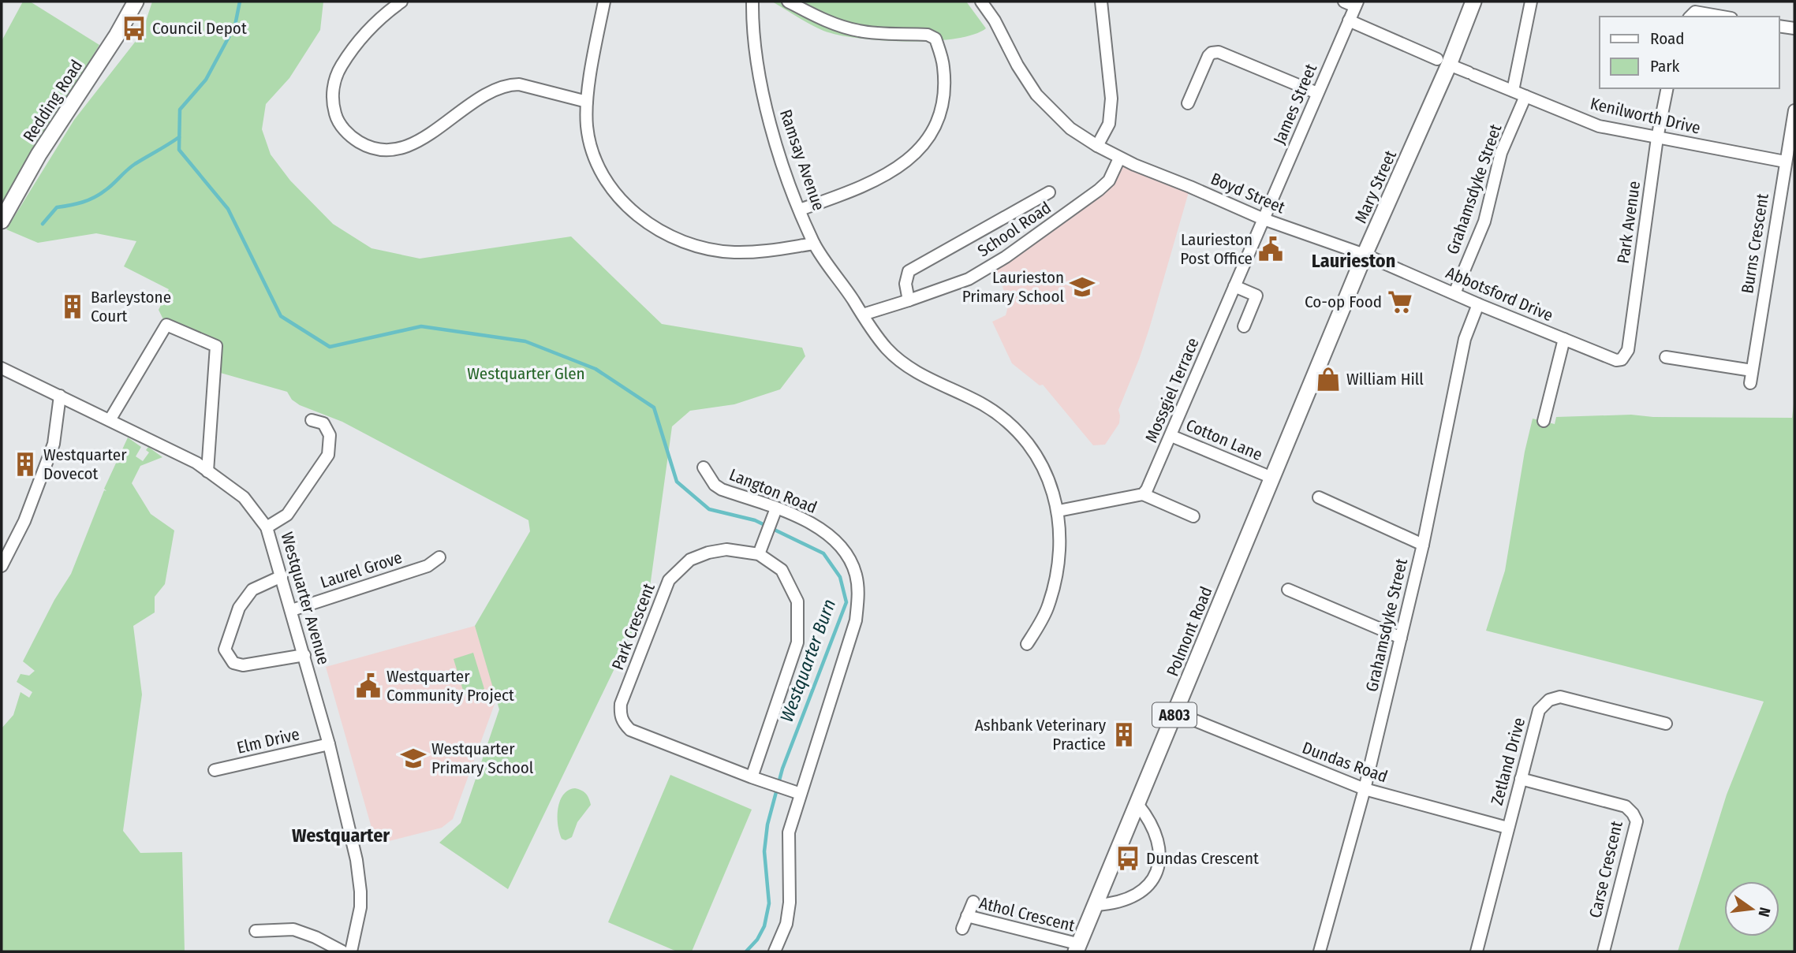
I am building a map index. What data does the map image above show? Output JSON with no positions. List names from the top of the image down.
{
  "streets": {
    "main road": [
      "Redding Road",
      "Mary Street",
      "Polmont Road",
      "A803"
    ],
    "street": [
      "James Street",
      "Kenilworth Drive",
      "Ramsay Avenue",
      "Grahamsdyke Street",
      "Boyd Street",
      "Park Avenue",
      "School Road",
      "Burns Crescent",
      "Abbotsford Drive",
      "Mossgiel Terrace",
      "Cotton Lane",
      "Langton Road",
      "Laurel Grove",
      "Westquarter Avenue",
      "Park Crescent",
      "Elm Drive",
      "Zetland Drive",
      "Dundas Road",
      "Carse Crescent",
      "Athol Crescent"
    ]
  },
  "crossings": [
    ["James Street", "Kenilworth Drive"],
    ["James Street", "Boyd Street"],
    ["James Street", "Mossgiel Terrace"],
    ["Kenilworth Drive", "Mary Street"],
    ["Kenilworth Drive", "Grahamsdyke Street"],
    ["Kenilworth Drive", "Park Avenue"],
    ["Kenilworth Drive", "Burns Crescent"],
    ["Ramsay Avenue", "School Road"],
    ["Mary Street", "Boyd Street"],
    ["Mary Street", "Abbotsford Drive"],
    ["Mary Street", "Cotton Lane"],
    ["Mary Street", "Polmont Road"],
    ["Grahamsdyke Street", "Abbotsford Drive"],
    ["Grahamsdyke Street", "Dundas Road"],
    ["Boyd Street", "School Road"],
    ["Boyd Street", "Abbotsford Drive"],
    ["Boyd Street", "Mossgiel Terrace"],
    ["Park Avenue", "Abbotsford Drive"],
    ["Mossgiel Terrace", "Cotton Lane"],
    ["Cotton Lane", "Polmont Road"],
    ["Langton Road", "Park Crescent"],
    ["Laurel Grove", "Westquarter Avenue"],
    ["Westquarter Avenue", "Elm Drive"],
    ["Polmont Road", "Dundas Road"],
    ["Polmont Road", "Athol Crescent"],
    ["Zetland Drive", "Dundas Road"],
    ["Zetland Drive", "Carse Crescent"]
  ],
  "districts": ["Laurieston", "Westquarter"],
  "water": ["Westquarter Burn"],
  "parks": ["Westquarter Glen"],
  "places": {
    "bus stop": ["Council Depot", "Dundas Crescent"],
    "public building": ["Laurieston Post Office", "Westquarter Community Project"],
    "school or university": ["Laurieston Primary School", "Westquarter Primary School"],
    "supermarket": ["Co-op Food"],
    "building": ["Barleystone Court", "Westquarter Dovecot", "Ashbank Veterinary Practice"],
    "shop": ["William Hill"]
  },
  "legend": ["Road", "Park"],
  "north": "right"
}
